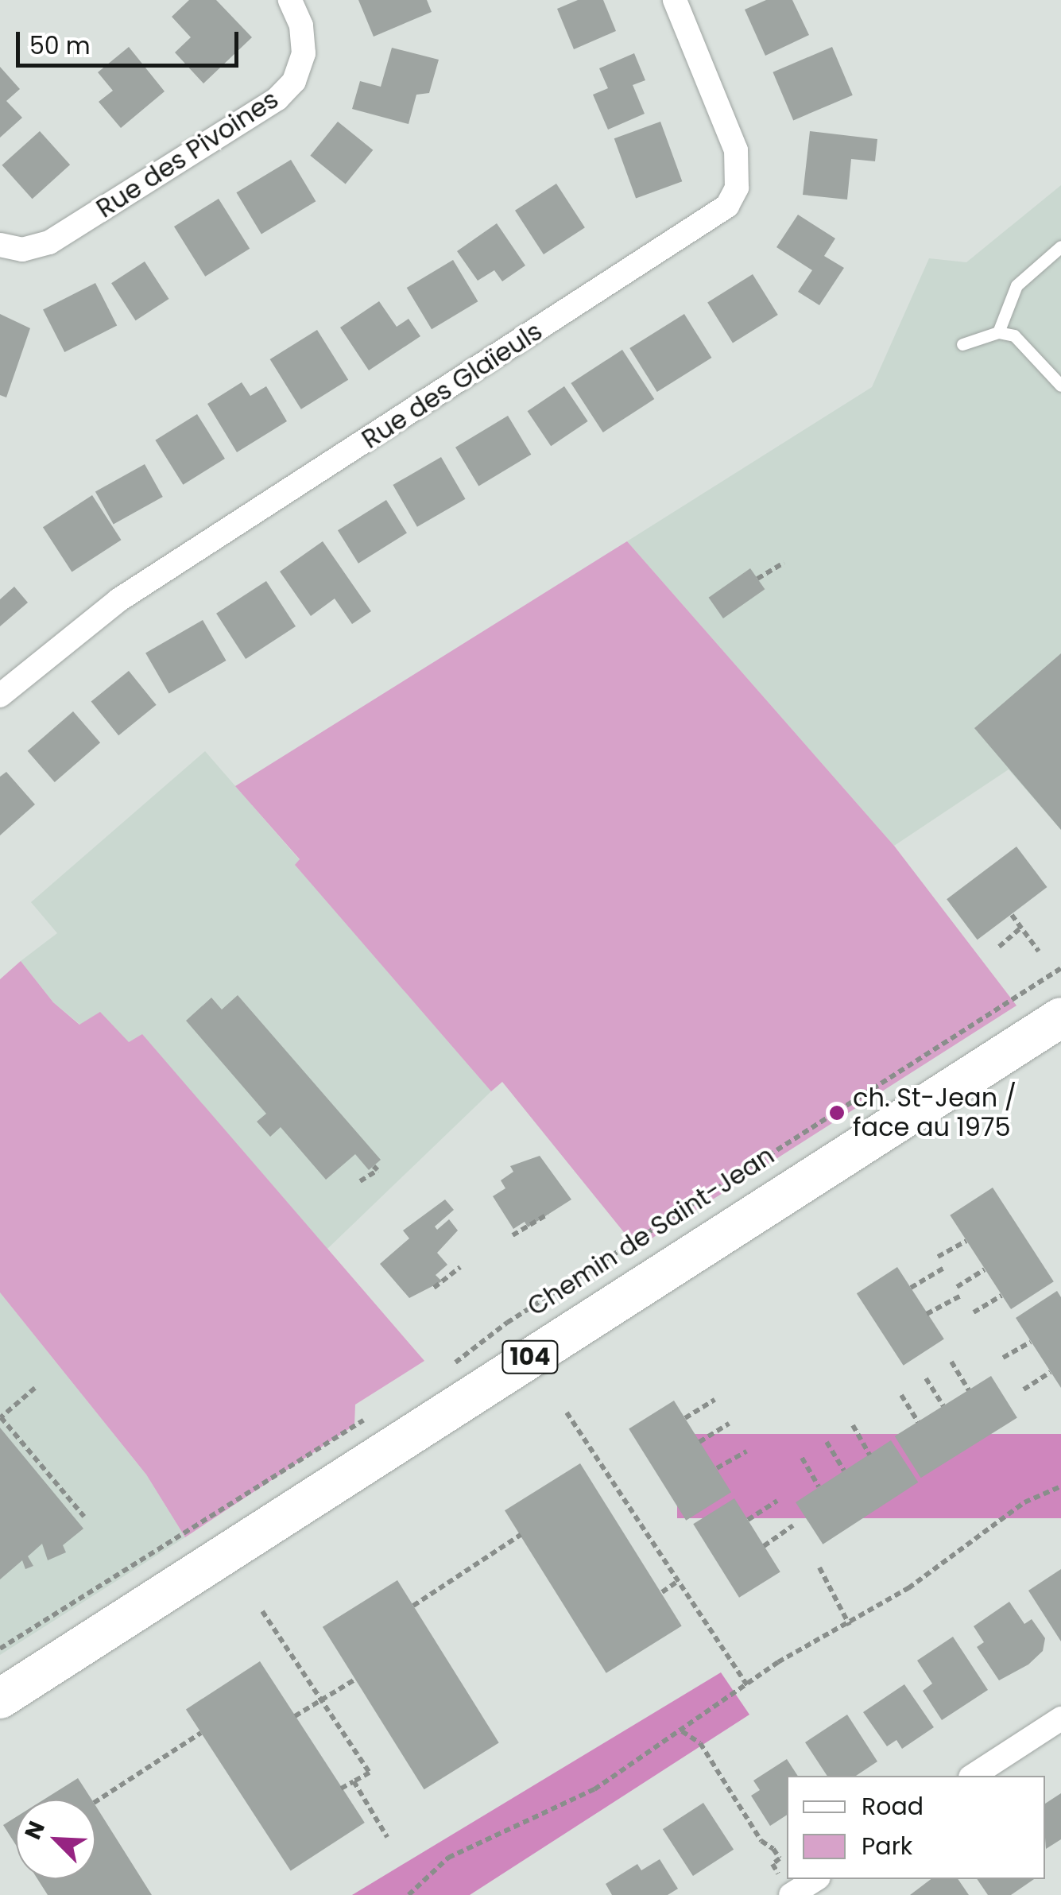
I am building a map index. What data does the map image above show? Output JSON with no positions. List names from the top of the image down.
{
  "streets": {
    "main road": ["Chemin de Saint-Jean", "104"],
    "street": ["Rue des Pivoines", "Rue des Glaïeuls"]
  },
  "places": ["ch. St-Jean / face au 1975"],
  "legend": ["Road", "Park"],
  "scale_bar": "50 m",
  "north": "top left"
}
